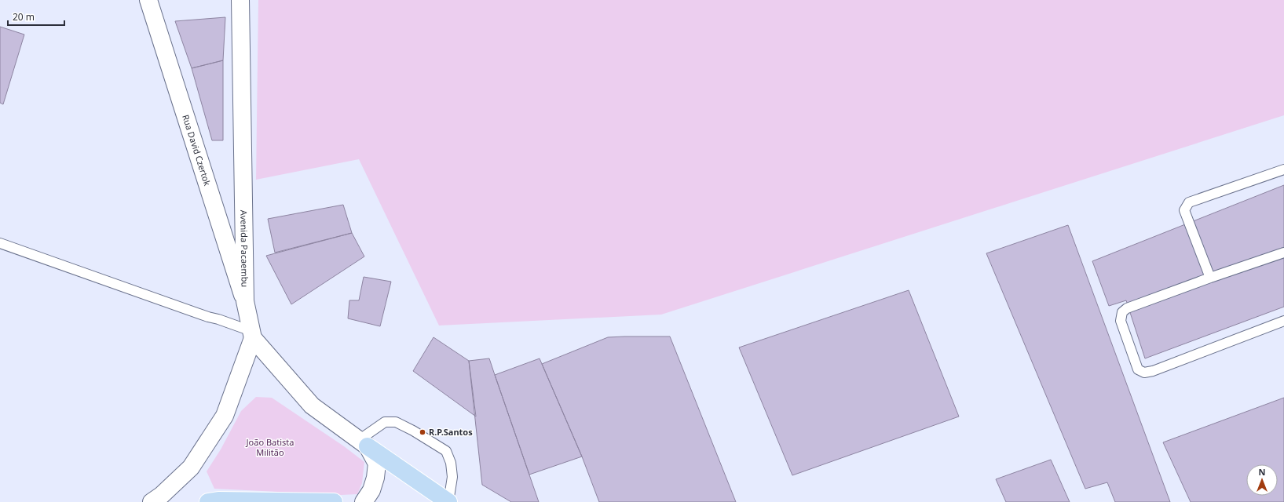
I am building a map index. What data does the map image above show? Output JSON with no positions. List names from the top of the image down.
{
  "streets": {
    "main road": ["Rua David Czertok", "Avenida Pacaembu"]
  },
  "crossings": [
    ["Rua David Czertok", "Avenida Pacaembu"]
  ],
  "parks": ["João Batista Militão"],
  "places": ["R.P.Santos"],
  "scale_bar": "20 m",
  "north": "top"
}
